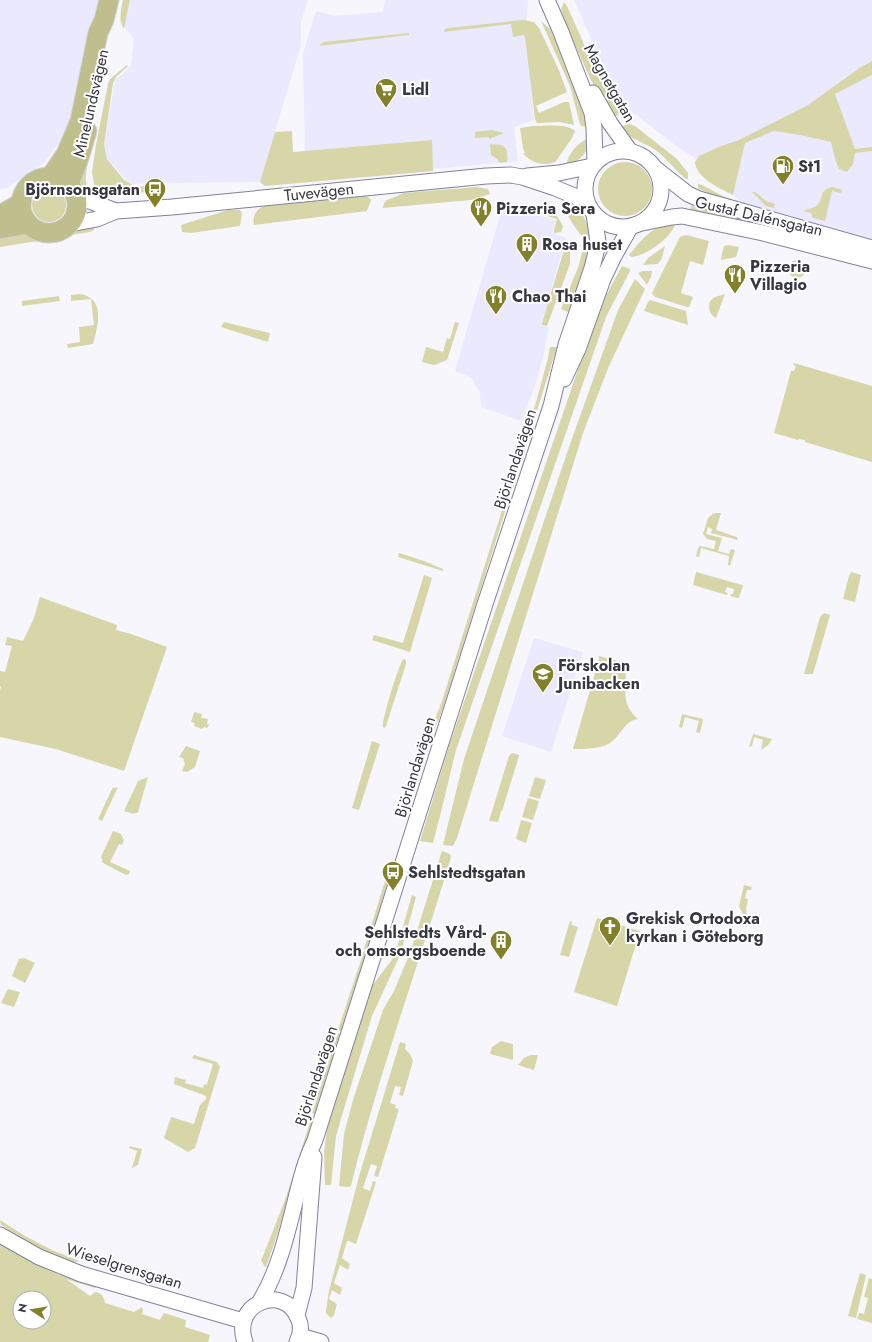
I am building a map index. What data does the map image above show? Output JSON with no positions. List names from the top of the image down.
{
  "streets": {
    "main road": ["Minelundsvägen", "Tuvevägen"],
    "street": [
      "Magnetgatan",
      "Gustaf Dalénsgatan",
      "Björlandavägen",
      "Wieselgrensgatan"
    ]
  },
  "crossings": [
    ["Magnetgatan", "Tuvevägen"],
    ["Magnetgatan", "Gustaf Dalénsgatan"],
    ["Magnetgatan", "Björlandavägen"],
    ["Minelundsvägen", "Tuvevägen"],
    ["Tuvevägen", "Gustaf Dalénsgatan"],
    ["Tuvevägen", "Björlandavägen"],
    ["Gustaf Dalénsgatan", "Björlandavägen"],
    ["Björlandavägen", "Wieselgrensgatan"]
  ],
  "places": {
    "supermarket": ["Lidl"],
    "fuel station": ["St1"],
    "bus stop": ["Björnsonsgatan", "Sehlstedtsgatan"],
    "restaurant": ["Pizzeria Sera", "Pizzeria Villagio", "Chao Thai"],
    "building": ["Rosa huset", "Sehlstedts Vård- och omsorgsboende"],
    "school or university": ["Förskolan Junibacken"],
    "church": ["Grekisk Ortodoxa kyrkan i Göteborg"]
  },
  "north": "left"
}
